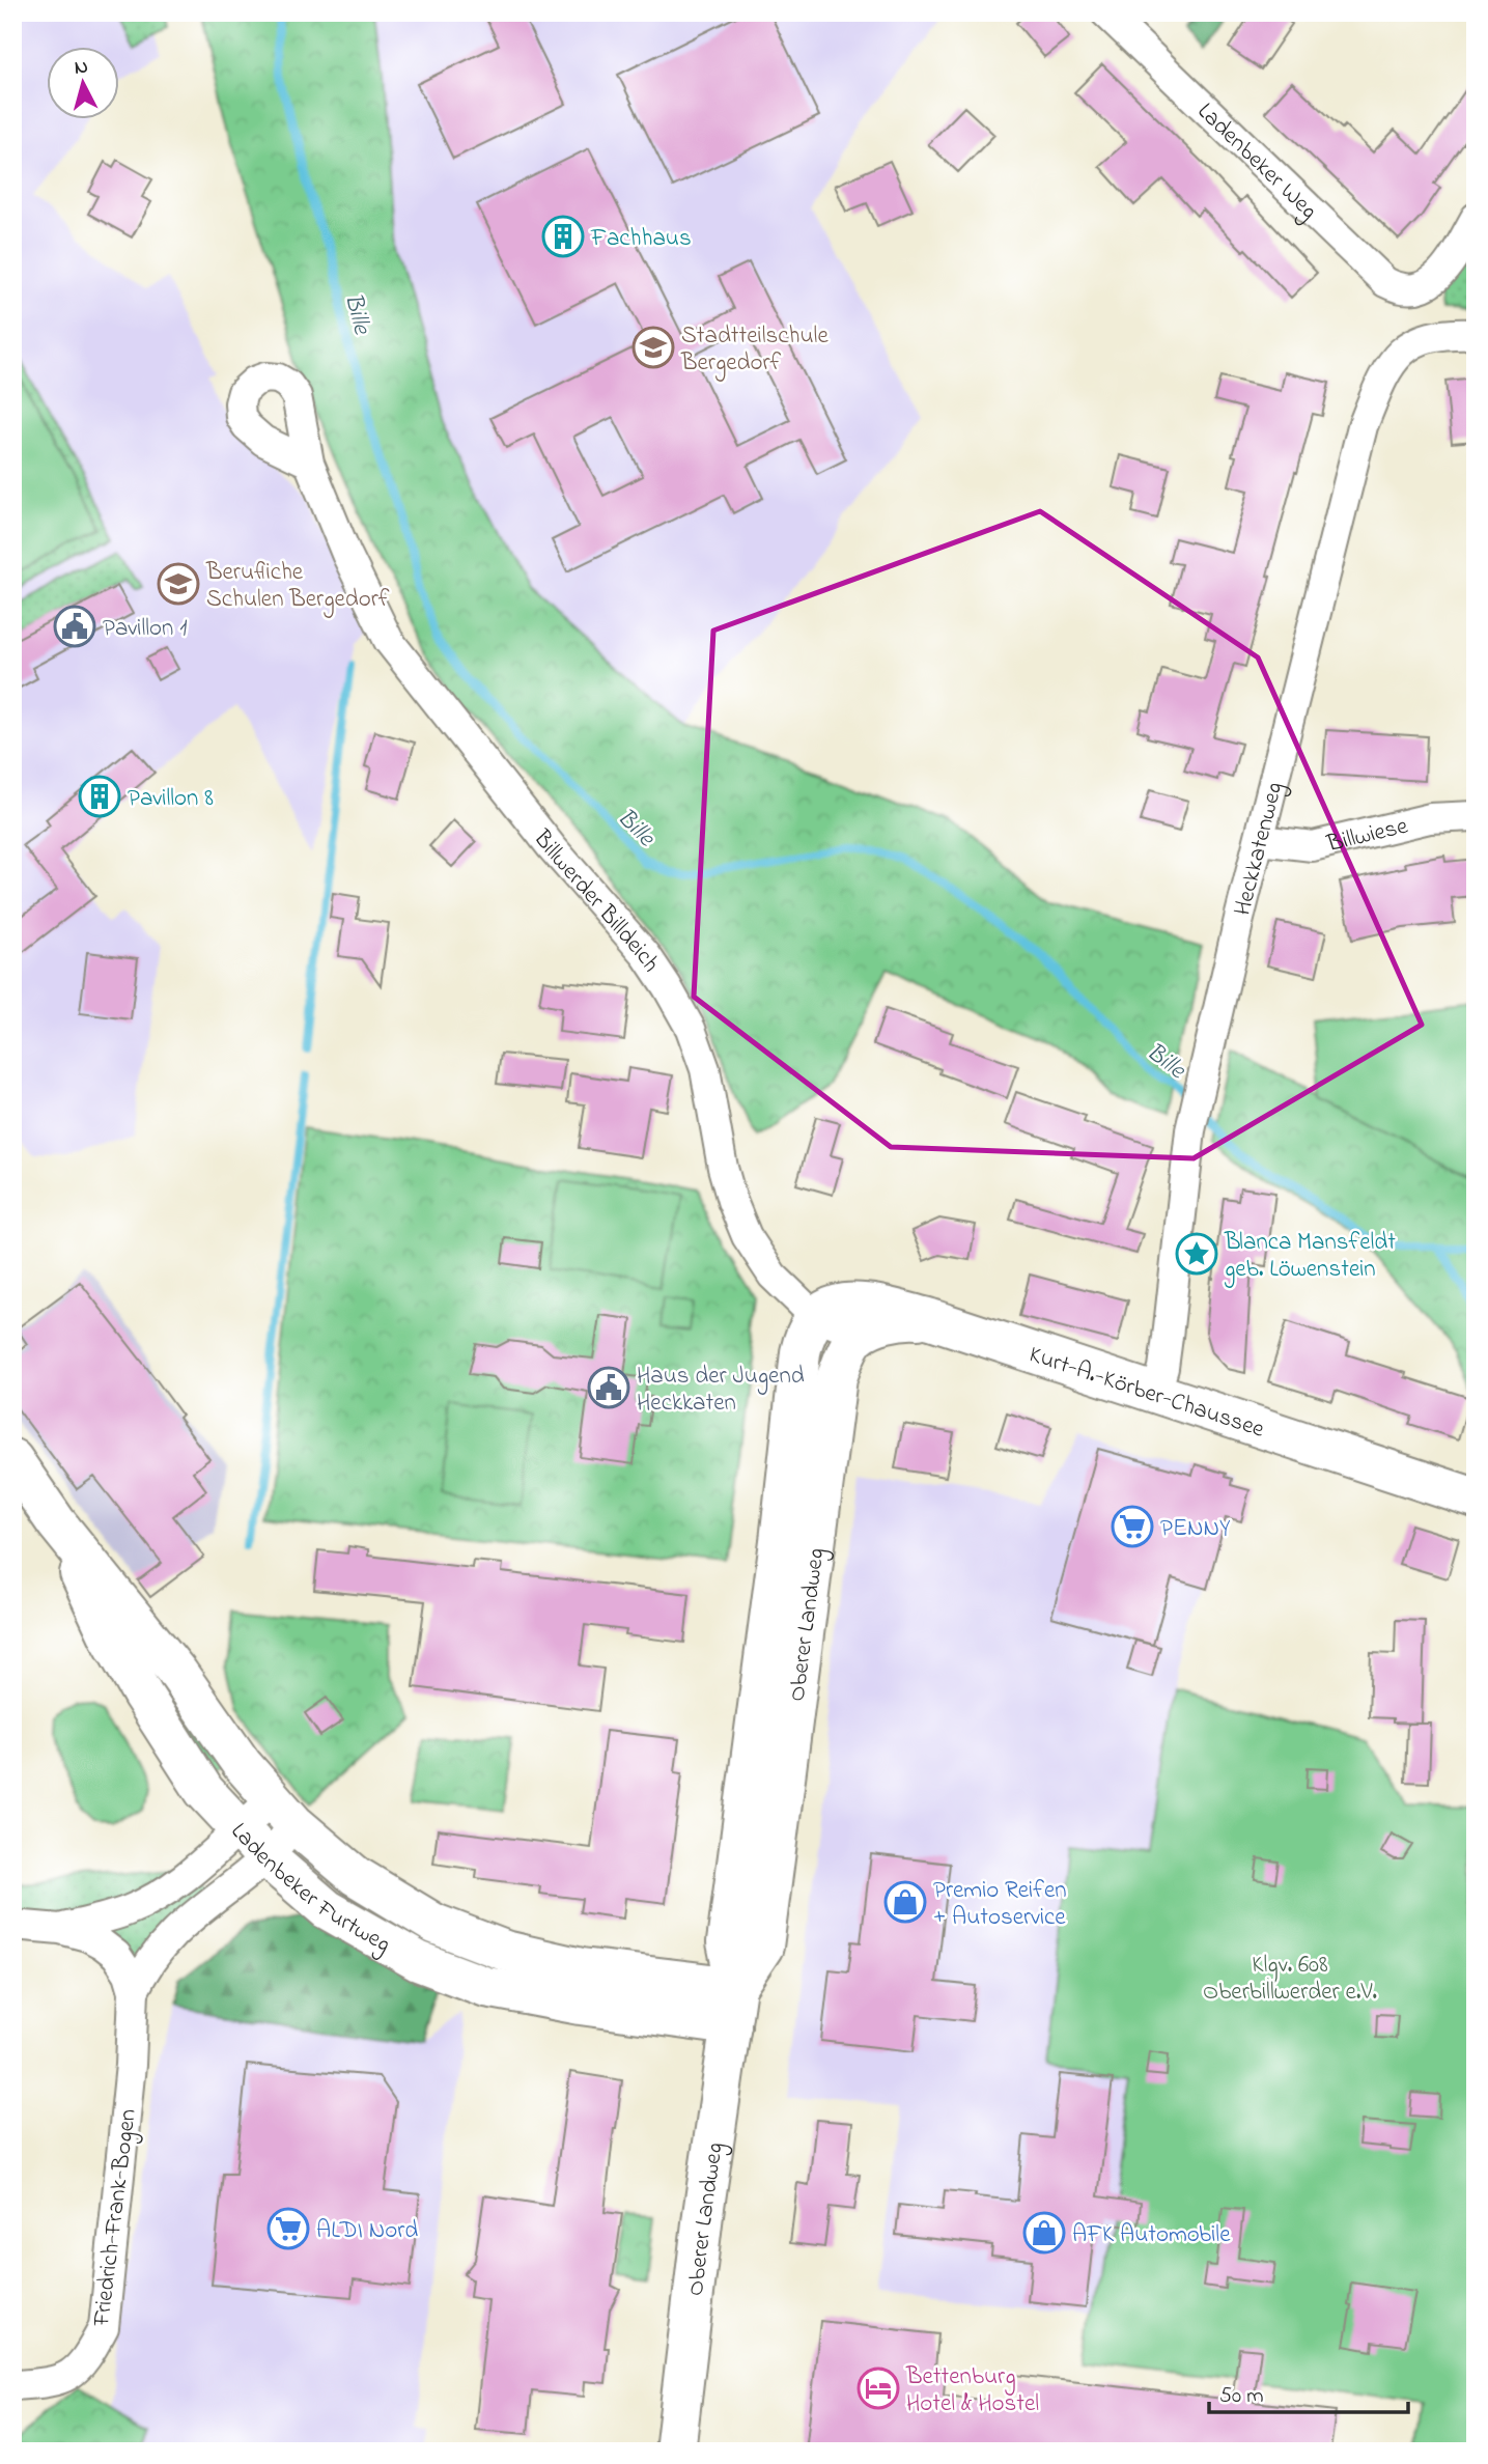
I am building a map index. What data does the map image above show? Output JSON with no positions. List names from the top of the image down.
{
  "streets": {
    "main road": ["Kurt-A.-Körber-Chaussee", "Oberer Landweg", "Ladenbeker Furtweg"],
    "street": [
      "Ladenbeker Weg",
      "Billwiese",
      "Heckkatenweg",
      "Billwerder Billdeich",
      "Friedrich-Frank-Bogen"
    ]
  },
  "crossings": [
    ["Billwiese", "Heckkatenweg"],
    ["Heckkatenweg", "Kurt-A.-Körber-Chaussee"],
    ["Billwerder Billdeich", "Kurt-A.-Körber-Chaussee"],
    ["Billwerder Billdeich", "Oberer Landweg"],
    ["Kurt-A.-Körber-Chaussee", "Oberer Landweg"],
    ["Oberer Landweg", "Ladenbeker Furtweg"],
    ["Ladenbeker Furtweg", "Friedrich-Frank-Bogen"]
  ],
  "water": ["Bille"],
  "parks": ["Klgv. 608 Oberbillwerder e.V."],
  "places": {
    "building": ["Fachhaus", "Pavillon 8"],
    "school or university": ["Stadtteilschule Bergedorf", "Berufliche Schulen Bergedorf"],
    "public building": ["Pavillon 1", "Haus der Jugend Heckkaten"],
    "place": ["Blanca Mansfeldt geb. Löwenstein"],
    "supermarket": ["PENNY", "ALDI Nord"],
    "shop": ["Premio Reifen + Autoservice", "AFK Automobile"],
    "hotel": ["Bettenburg Hotel & Hostel"]
  },
  "scale_bar": "50 m",
  "north": "top"
}
